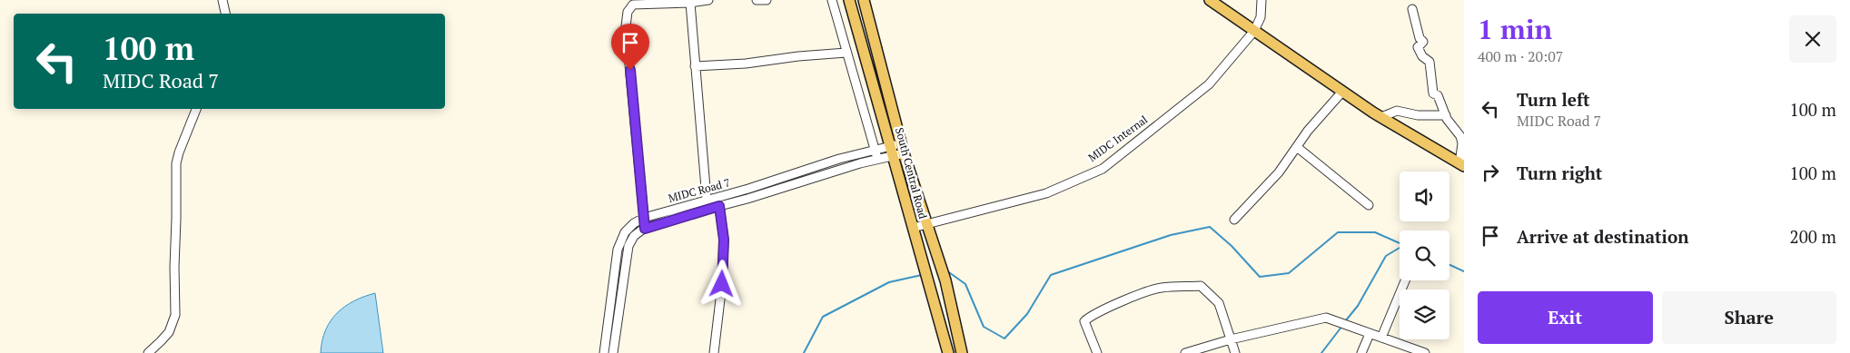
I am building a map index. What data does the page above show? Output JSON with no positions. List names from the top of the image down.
{
  "streets": {
    "main road": ["South Central Road"],
    "street": ["MIDC Internal", "MIDC Road 7"]
  },
  "crossings": [
    ["MIDC Internal", "South Central Road"],
    ["South Central Road", "MIDC Road 7"]
  ],
  "page": {
    "heading": ["1 min", "400 m · 20:07"],
    "turn": ["100 m", "MIDC Road 7"],
    "list": [
      {
        "name": "Turn left",
        "note": "MIDC Road 7",
        "value": "100 m"
      },
      {
        "name": "Turn right",
        "value": "100 m"
      },
      {
        "name": "Arrive at destination",
        "value": "200 m"
      }
    ],
    "buttons": ["Exit", "Share"]
  }
}
